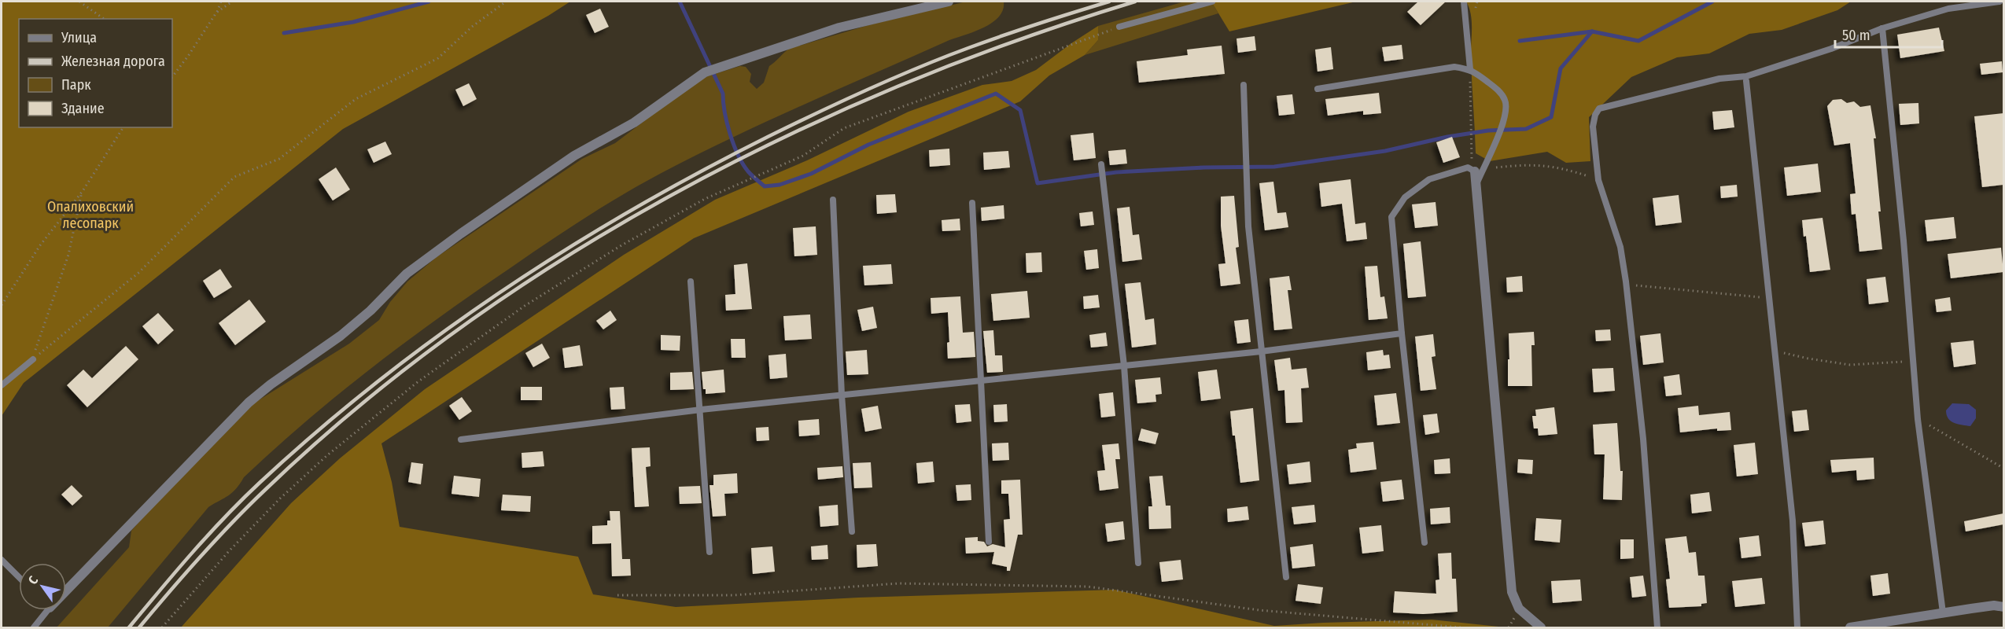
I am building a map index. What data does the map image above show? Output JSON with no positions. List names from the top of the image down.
{
  "parks": ["Опалиховский лесопарк"],
  "legend": [
    "Улица",
    "Железная дорога",
    "Парк",
    "Здание"
  ],
  "scale_bar": "50 m",
  "north": "top left"
}
